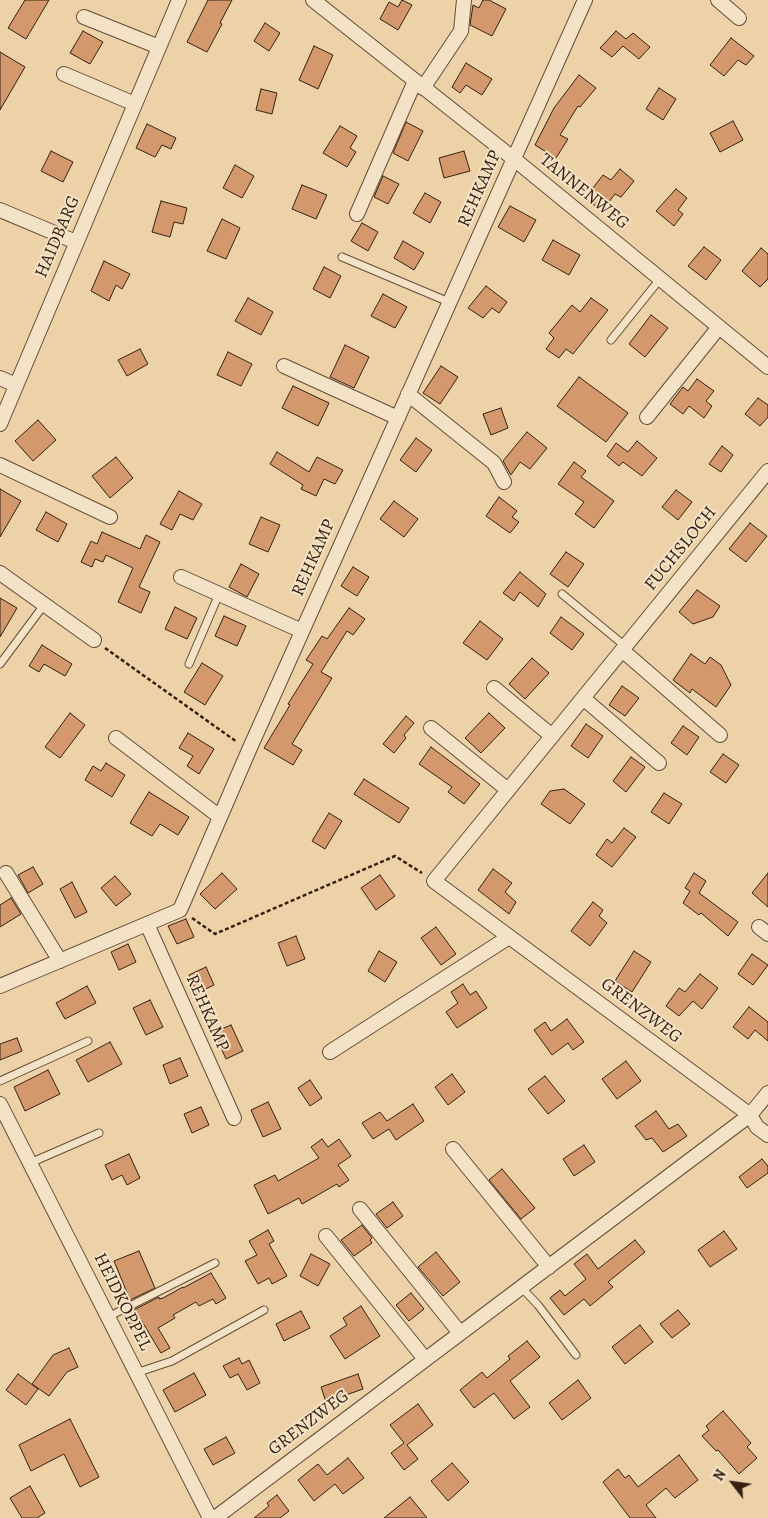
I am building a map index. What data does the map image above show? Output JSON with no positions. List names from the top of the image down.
{
  "streets": {
    "street": [
      "REHKAMP",
      "TANNENWEG",
      "HAIDBARG",
      "FUCHSLOCH",
      "GRENZWEG",
      "HEIDKOPPEL"
    ]
  },
  "crossings": [
    ["REHKAMP", "TANNENWEG"],
    ["FUCHSLOCH", "GRENZWEG"]
  ],
  "north": "top left"
}
